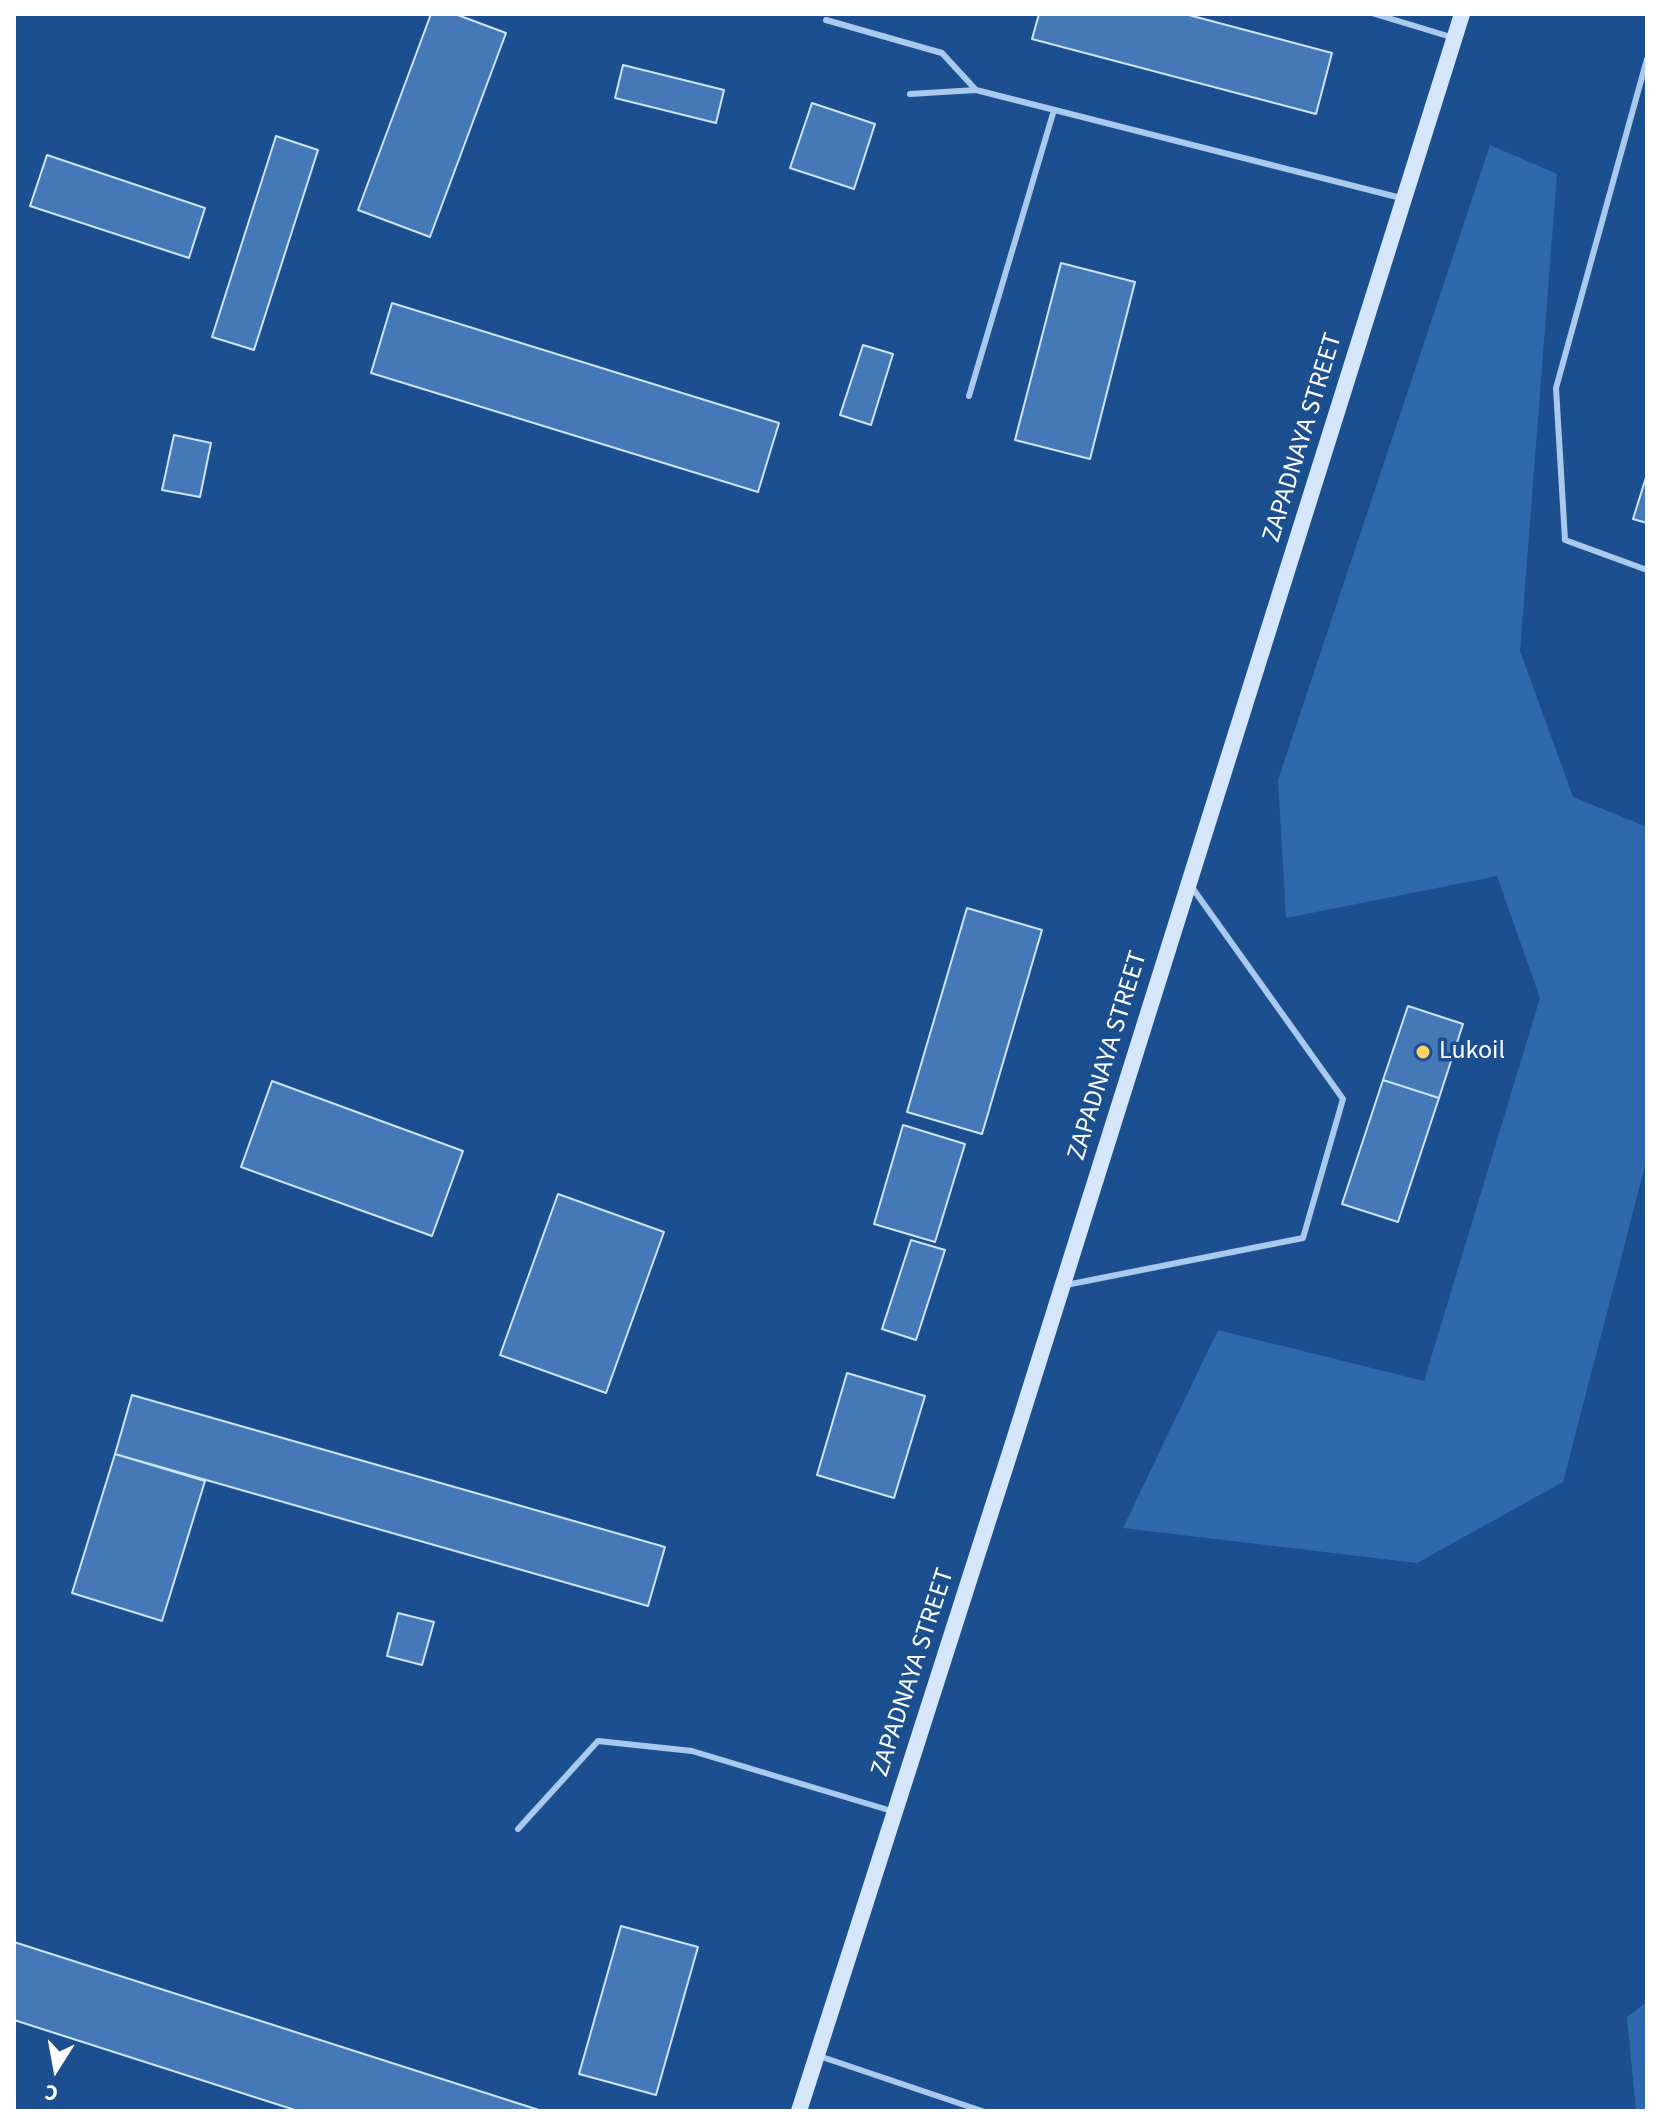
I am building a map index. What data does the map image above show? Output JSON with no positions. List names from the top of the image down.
{
  "streets": {
    "main road": ["ZAPADNAYA STREET"]
  },
  "places": ["Lukoil"],
  "north": "bottom"
}
